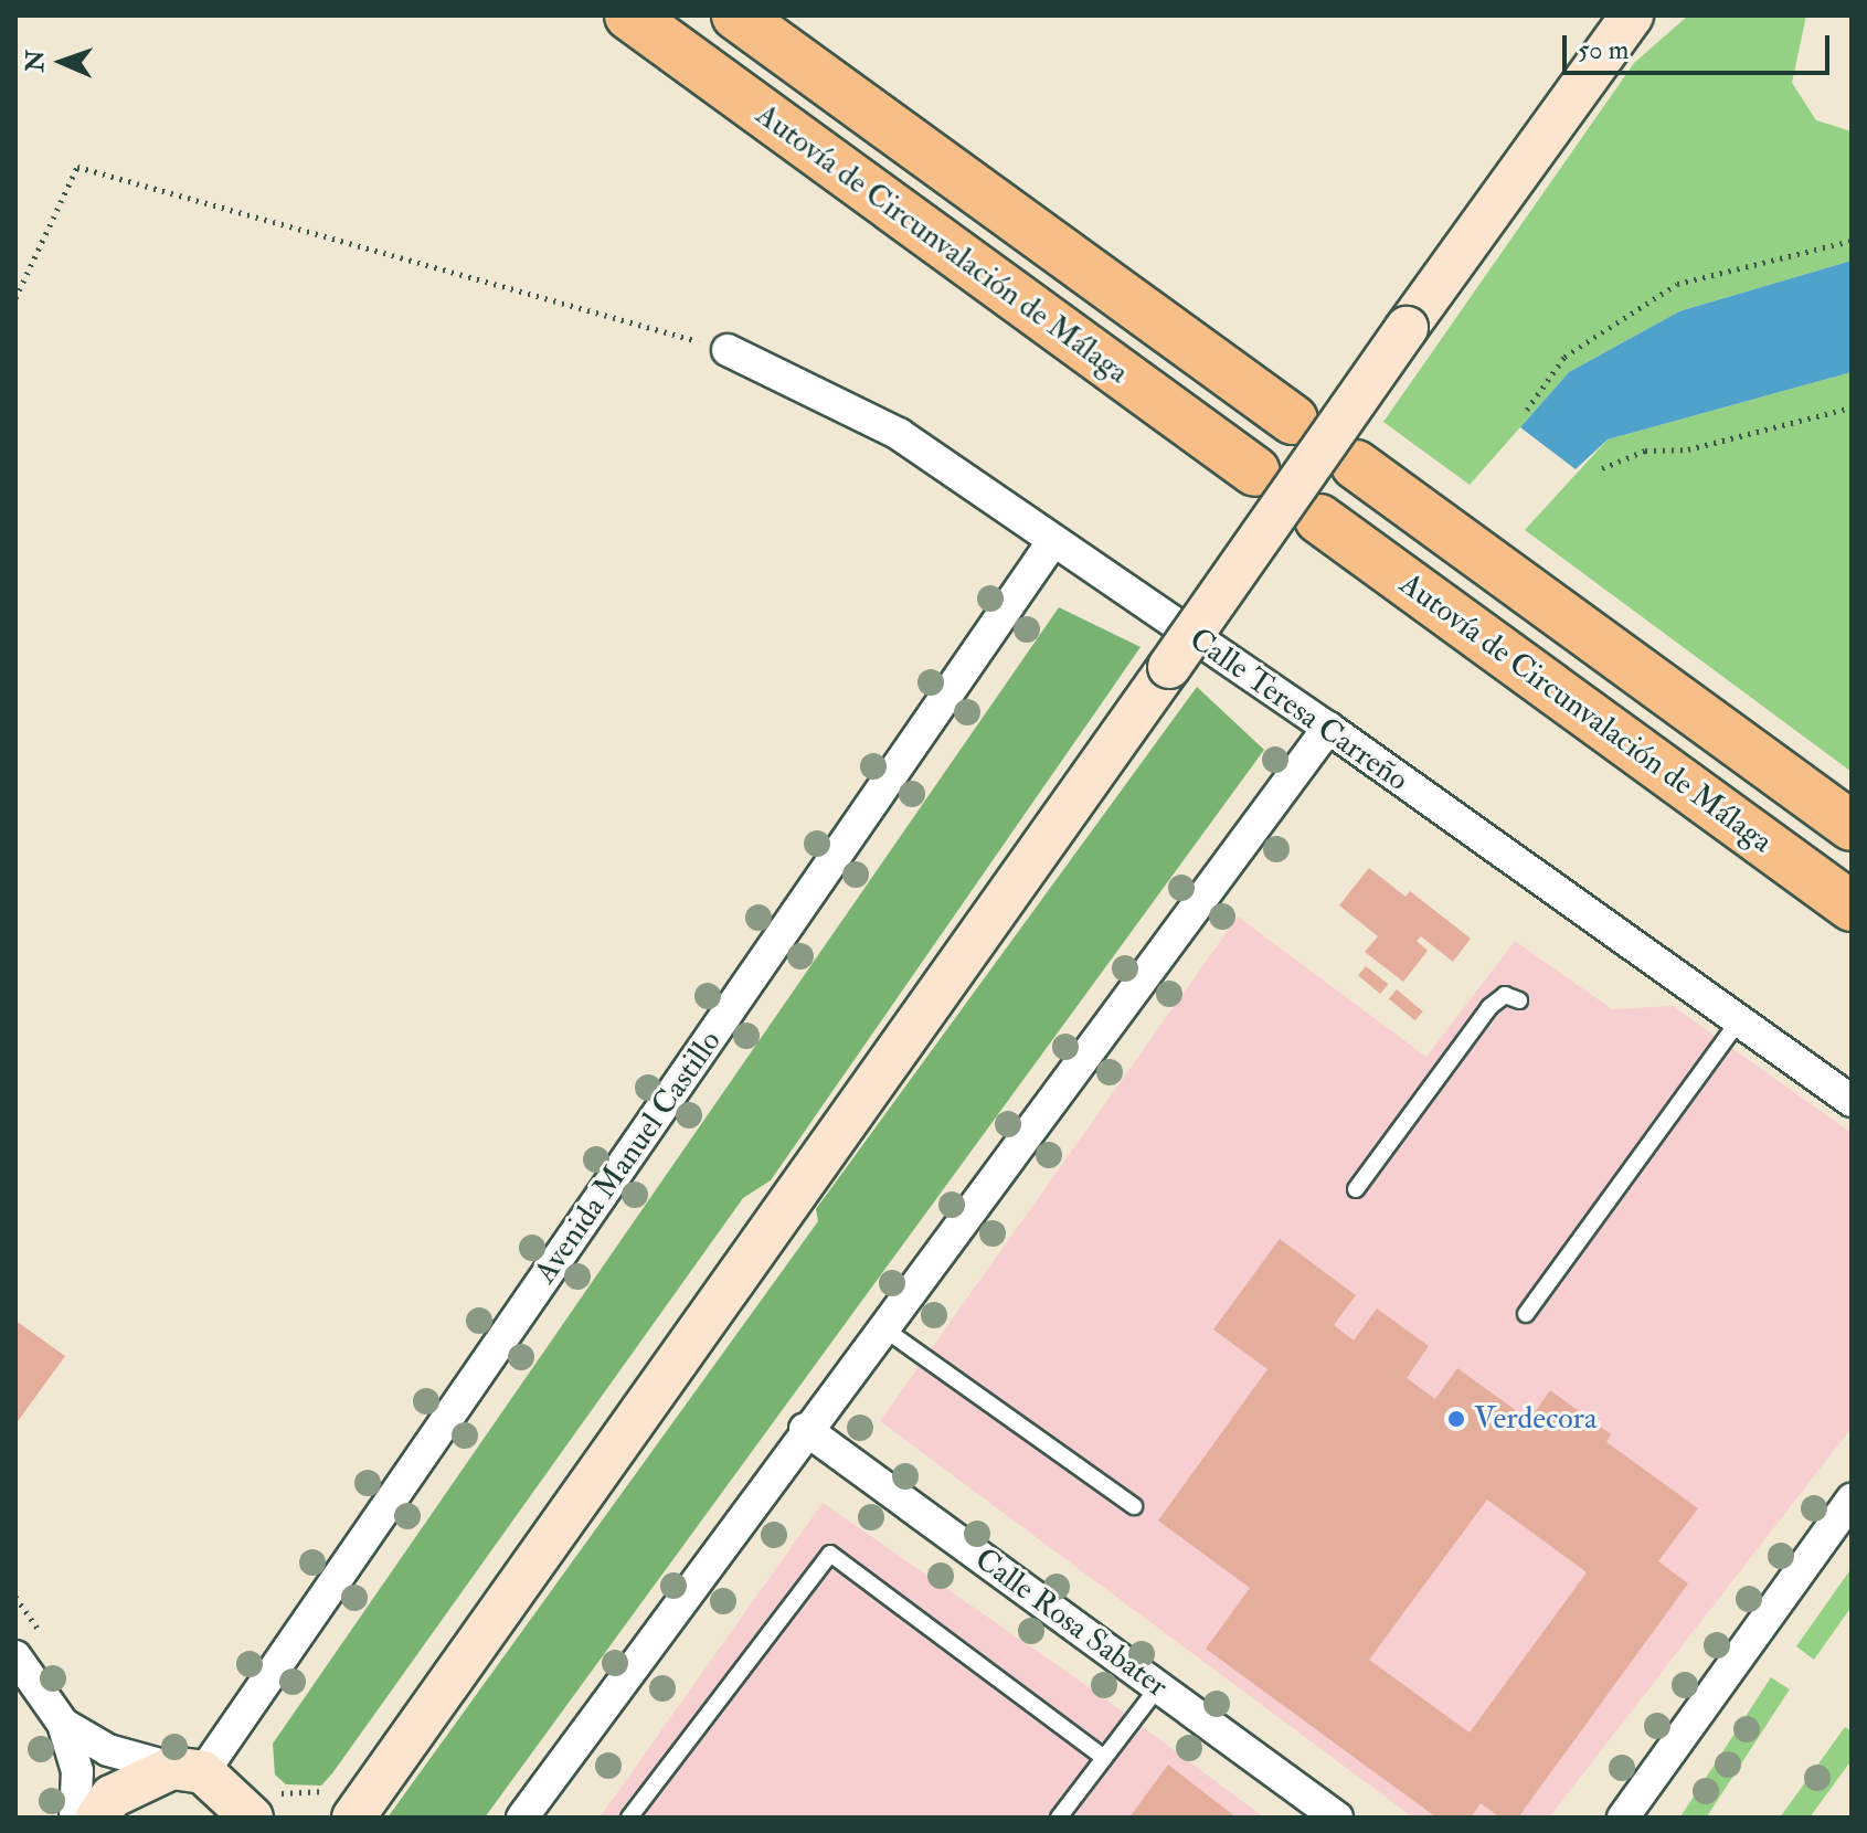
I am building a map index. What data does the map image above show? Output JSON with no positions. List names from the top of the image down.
{
  "streets": {
    "highway": ["Autovía de Circunvalación de Málaga"],
    "street": ["Calle Teresa Carreño", "Avenida Manuel Castillo", "Calle Rosa Sabater"]
  },
  "crossings": [
    ["Calle Teresa Carreño", "Avenida Manuel Castillo"]
  ],
  "places": ["Verdecora"],
  "scale_bar": "50 m",
  "north": "left"
}
